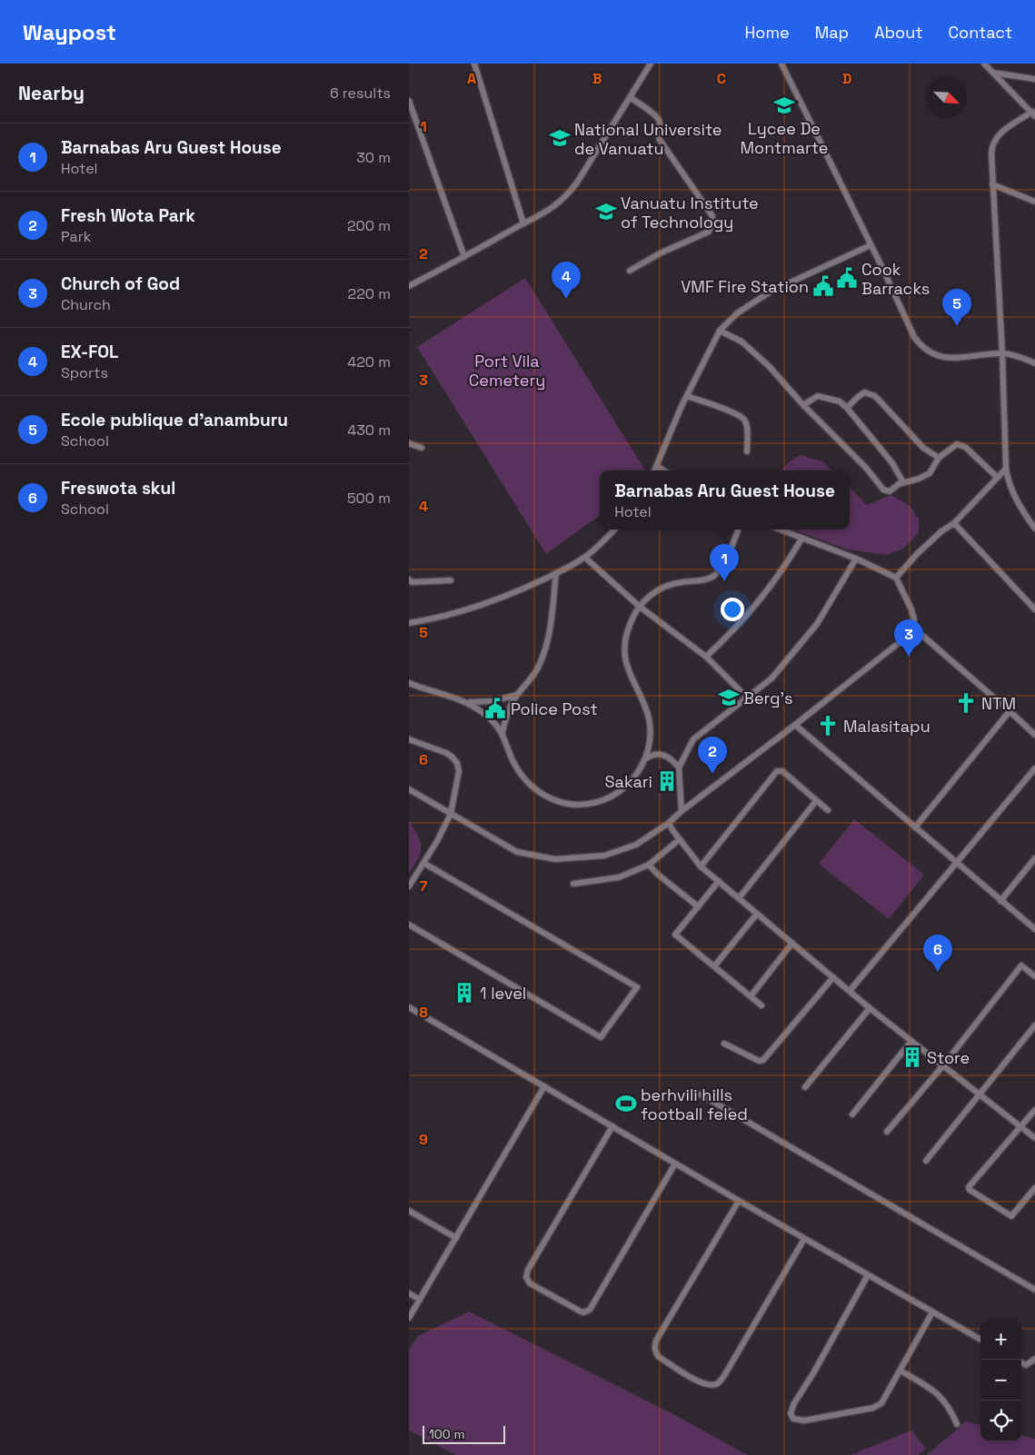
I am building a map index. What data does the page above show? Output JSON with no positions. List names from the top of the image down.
{
  "parks": ["Port Vila Cemetery"],
  "places": {
    "school or university": [
      "Lycee De Montmarte",
      "National Universite de Vanuatu",
      "Vanuatu Institute of Technology",
      "Berg's"
    ],
    "public building": ["Cook Barracks", "VMF Fire Station", "Police Post"],
    "church": ["NTM", "Malasitapu"],
    "building": ["Sakari", "1 level", "Store"],
    "sports": ["berhvili hills football feled"]
  },
  "scale_bar": "100 m",
  "north": "bottom right",
  "page": {
    "header": "Waypost",
    "nav": [
      "Home",
      "Map",
      "About",
      "Contact"
    ],
    "heading": ["Nearby", "6 results"],
    "list": [
      {
        "mark": "1",
        "name": "Barnabas Aru Guest House",
        "note": "Hotel",
        "value": "30 m"
      },
      {
        "mark": "2",
        "name": "Fresh Wota Park",
        "note": "Park",
        "value": "200 m"
      },
      {
        "mark": "3",
        "name": "Church of God",
        "note": "Church",
        "value": "220 m"
      },
      {
        "mark": "4",
        "name": "EX-FOL",
        "note": "Sports",
        "value": "420 m"
      },
      {
        "mark": "5",
        "name": "Ecole publique d'anamburu",
        "note": "School",
        "value": "430 m"
      },
      {
        "mark": "6",
        "name": "Freswota skul",
        "note": "School",
        "value": "500 m"
      }
    ],
    "pins": [
      "4",
      "5",
      "1",
      "3",
      "2",
      "6"
    ],
    "popup": ["Barnabas Aru Guest House", "Hotel"],
    "map_buttons": ["+", "−"],
    "scale": "100 m"
  },
  "grid": {
    "columns": [
      "A",
      "B",
      "C",
      "D"
    ],
    "rows": [
      "1",
      "2",
      "3",
      "4",
      "5",
      "6",
      "7",
      "8",
      "9"
    ]
  }
}
